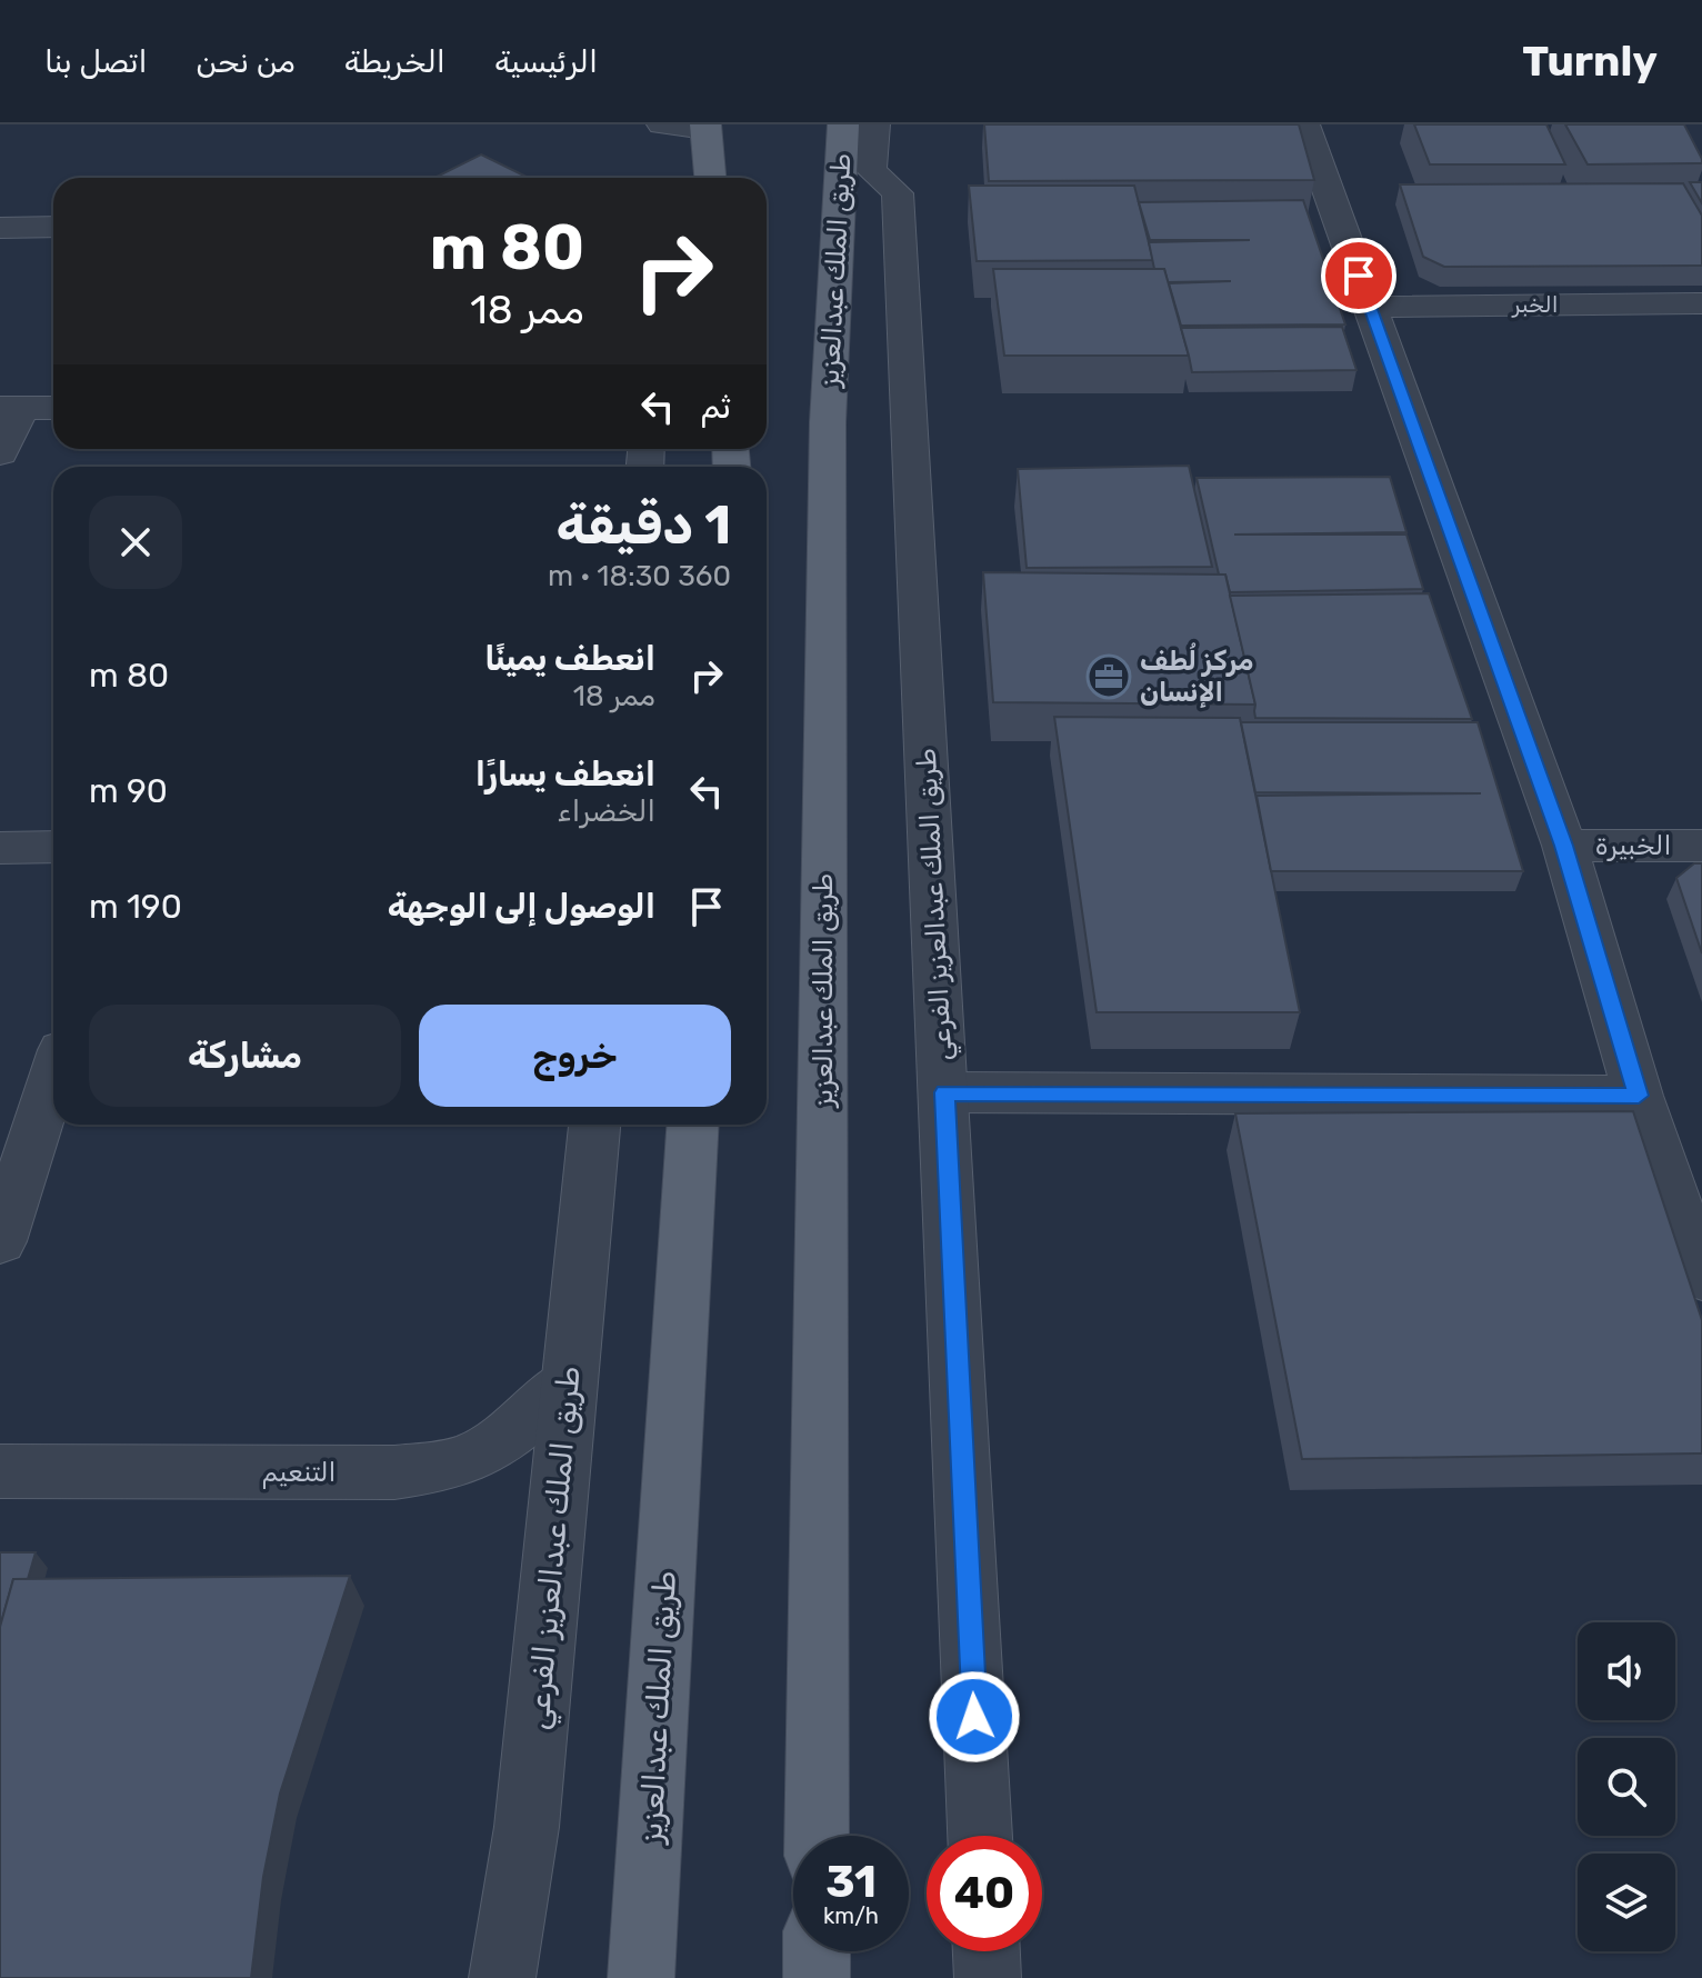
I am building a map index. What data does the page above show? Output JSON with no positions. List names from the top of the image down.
{
  "streets": {
    "main road": ["طريق الملك عبدالعزيز"],
    "street": [
      "الخبر",
      "الخبيرة",
      "طريق الملك عبدالعزيز الفرعي",
      "التنعيم"
    ]
  },
  "crossings": [
    ["طريق الملك عبدالعزيز الفرعي", "التنعيم"]
  ],
  "places": {
    "office": ["مركز لُطف الإنسان"]
  },
  "page": {
    "header": "Turnly",
    "nav": [
      "الرئيسية",
      "الخريطة",
      "من نحن",
      "اتصل بنا"
    ],
    "turn": ["80 m", "ممر 18"],
    "then": "ثم",
    "heading": ["1 دقيقة", "360 m · 18:30"],
    "list": [
      {
        "name": "انعطف يمينًا",
        "note": "ممر 18",
        "value": "80 m"
      },
      {
        "name": "انعطف يسارًا",
        "note": "الخضراء",
        "value": "90 m"
      },
      {
        "name": "الوصول إلى الوجهة",
        "value": "190 m"
      }
    ],
    "buttons": ["خروج", "مشاركة"],
    "speed": "31 km/h",
    "limit": "40"
  }
}
